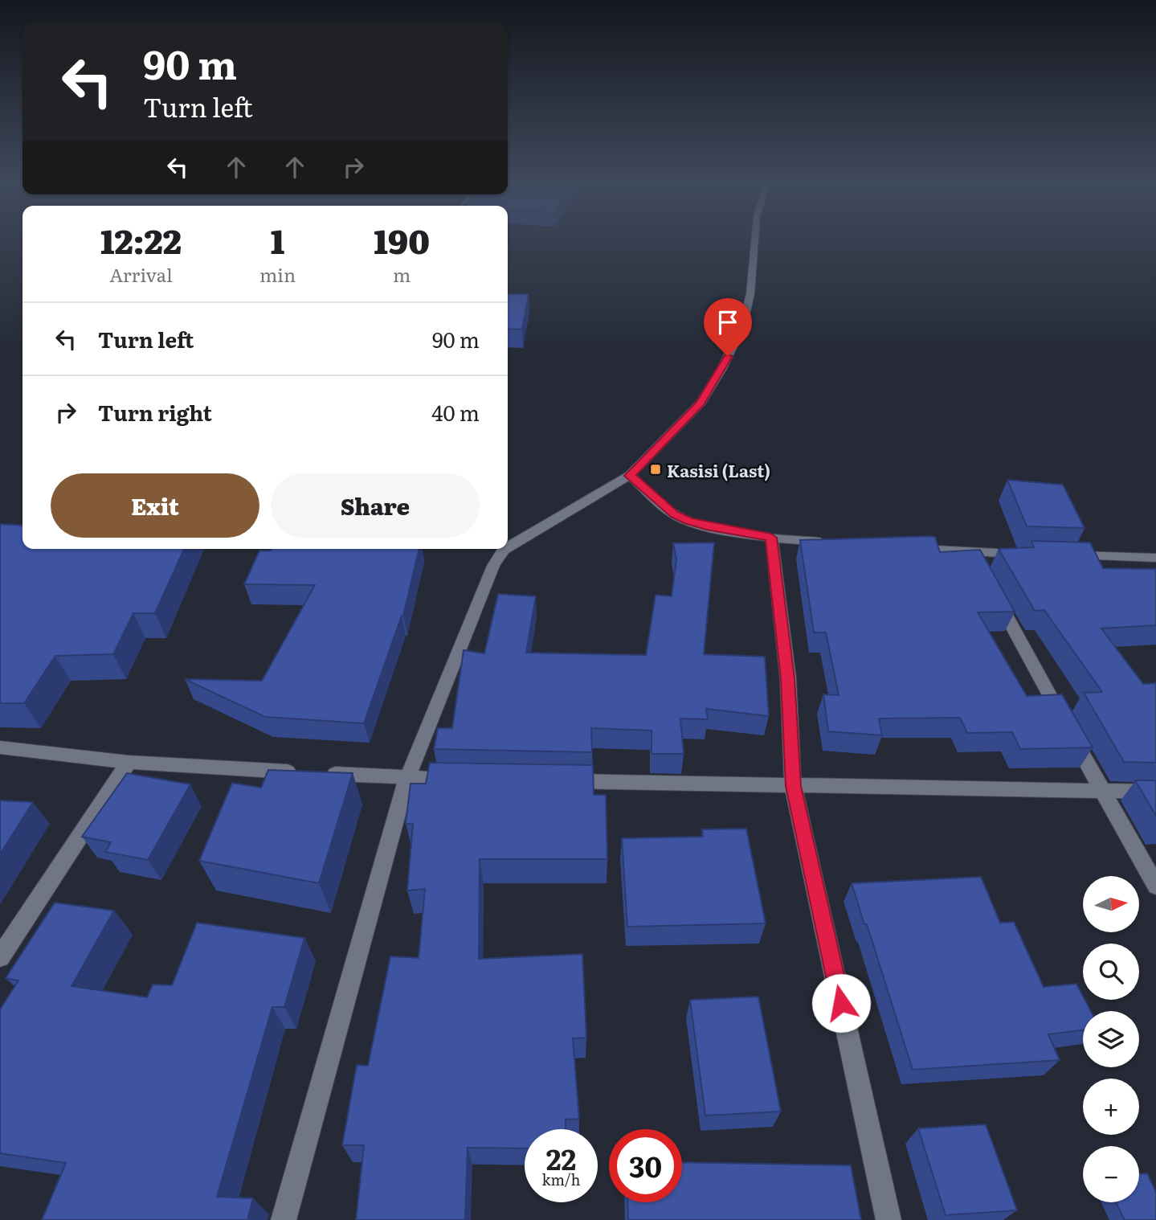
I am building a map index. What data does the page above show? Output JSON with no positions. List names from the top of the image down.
{
  "places": {
    "transit": ["Kasisi (Last)"]
  },
  "north": "right",
  "page": {
    "turn": ["90 m", "Turn left"],
    "eta": [
      "12:22",
      "Arrival",
      "1",
      "min",
      "190",
      "m"
    ],
    "list": [
      {
        "name": "Turn left",
        "value": "90 m"
      },
      {
        "name": "Turn right",
        "value": "40 m"
      }
    ],
    "buttons": ["Exit", "Share"],
    "map_buttons": ["+", "−"],
    "speed": "22 km/h",
    "limit": "30"
  }
}
